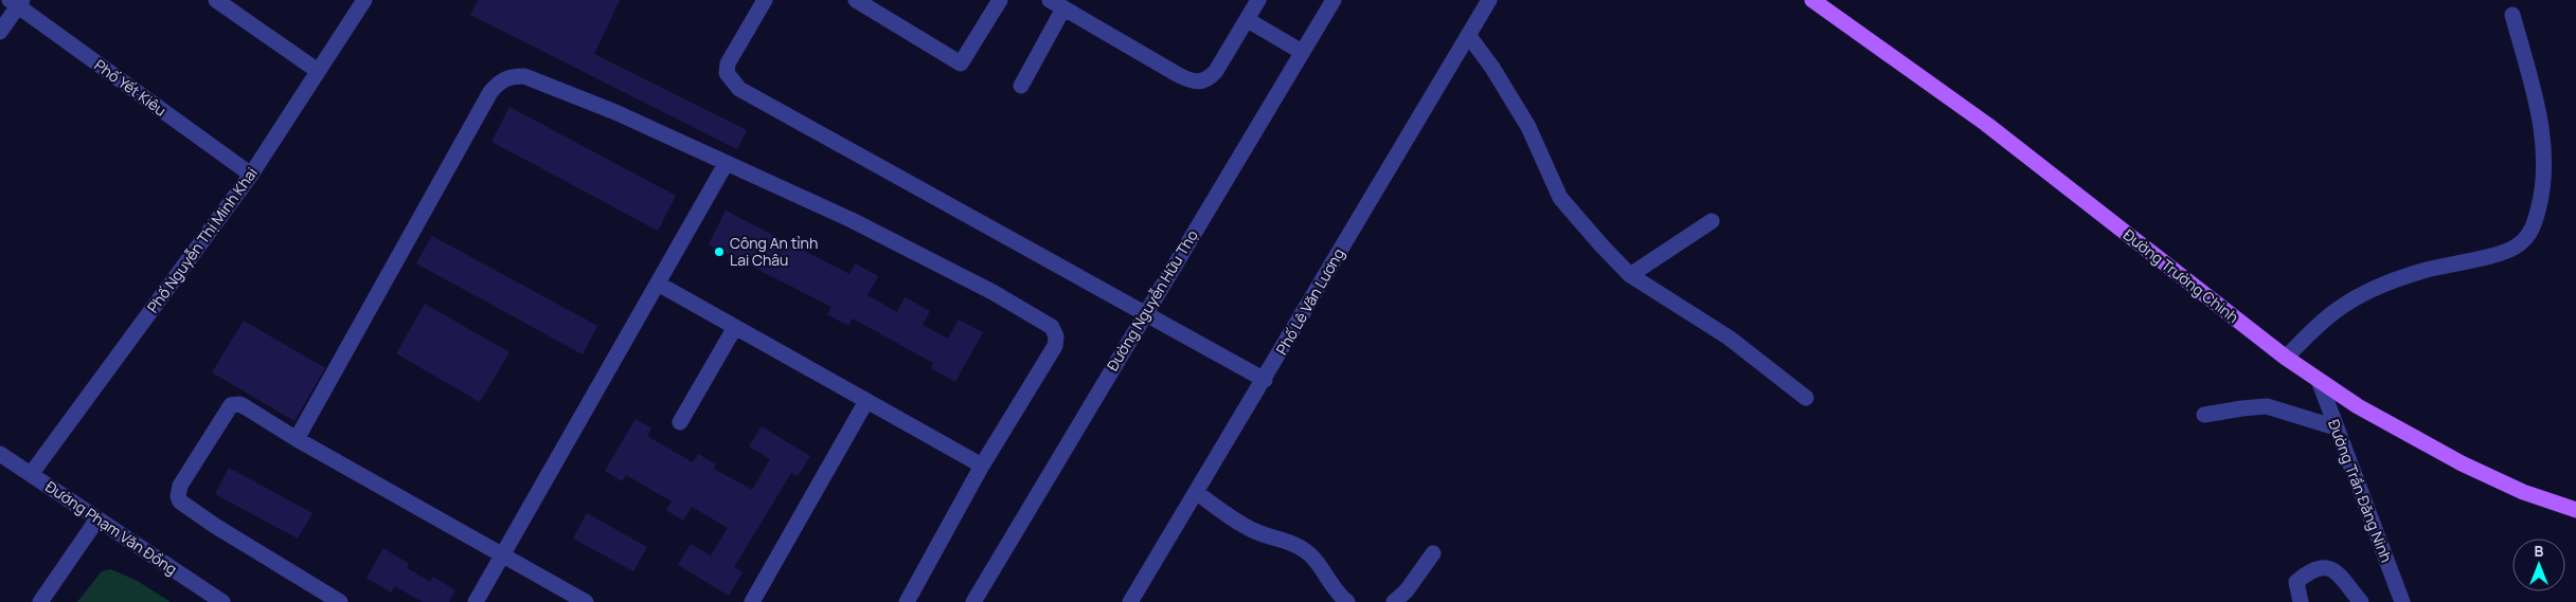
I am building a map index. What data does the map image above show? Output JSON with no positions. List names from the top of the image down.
{
  "streets": {
    "main road": ["Đường Trường Chinh"],
    "street": [
      "Phố Yết Kiêu",
      "Phố Nguyễn Thị Minh Khai",
      "Đường Nguyễn Hữu Thọ",
      "Phố Lê Văn Lương",
      "Đường Trần Đăng Ninh",
      "Đường Phạm Văn Đồng"
    ]
  },
  "crossings": [
    ["Phố Yết Kiêu", "Phố Nguyễn Thị Minh Khai"],
    ["Phố Nguyễn Thị Minh Khai", "Đường Phạm Văn Đồng"],
    ["Đường Trường Chinh", "Đường Trần Đăng Ninh"]
  ],
  "places": ["Công An tỉnh Lai Châu"],
  "north": "top"
}
